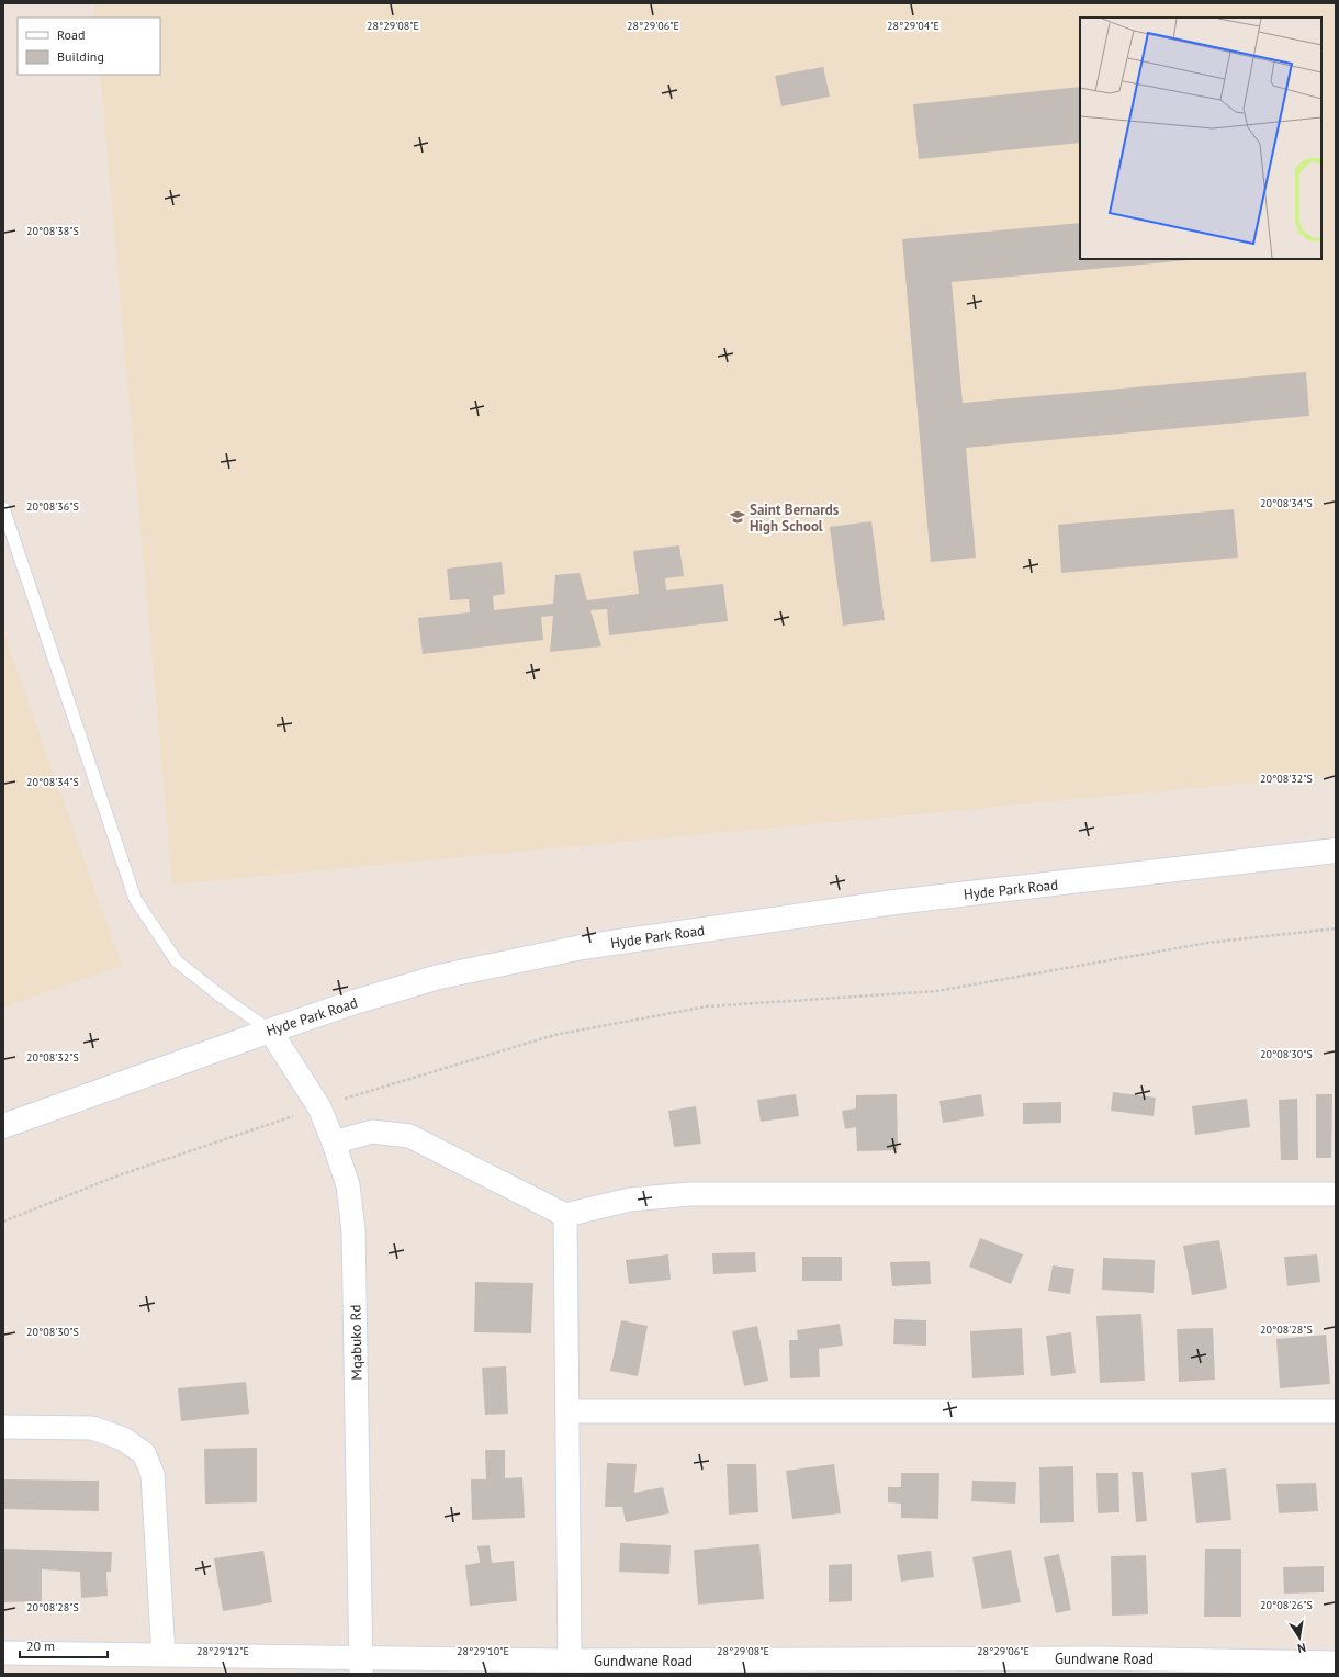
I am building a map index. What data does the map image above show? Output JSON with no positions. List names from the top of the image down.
{
  "streets": {
    "street": ["Hyde Park Road", "Mqabuko Rd", "Gundwane Road"]
  },
  "crossings": [
    ["Hyde Park Road", "Mqabuko Rd"],
    ["Mqabuko Rd", "Gundwane Road"]
  ],
  "places": {
    "school or university": ["Saint Bernards High School"]
  },
  "legend": ["Road", "Building"],
  "scale_bar": "20 m",
  "north": "bottom",
  "coordinates": [
    "28°29'08\"E",
    "28°29'06\"E",
    "28°29'04\"E",
    "20°08'38\"S",
    "20°08'34\"S",
    "20°08'36\"S",
    "20°08'32\"S",
    "20°08'30\"S",
    "20°08'28\"S",
    "20°08'26\"S",
    "28°29'12\"E",
    "28°29'10\"E"
  ]
}
